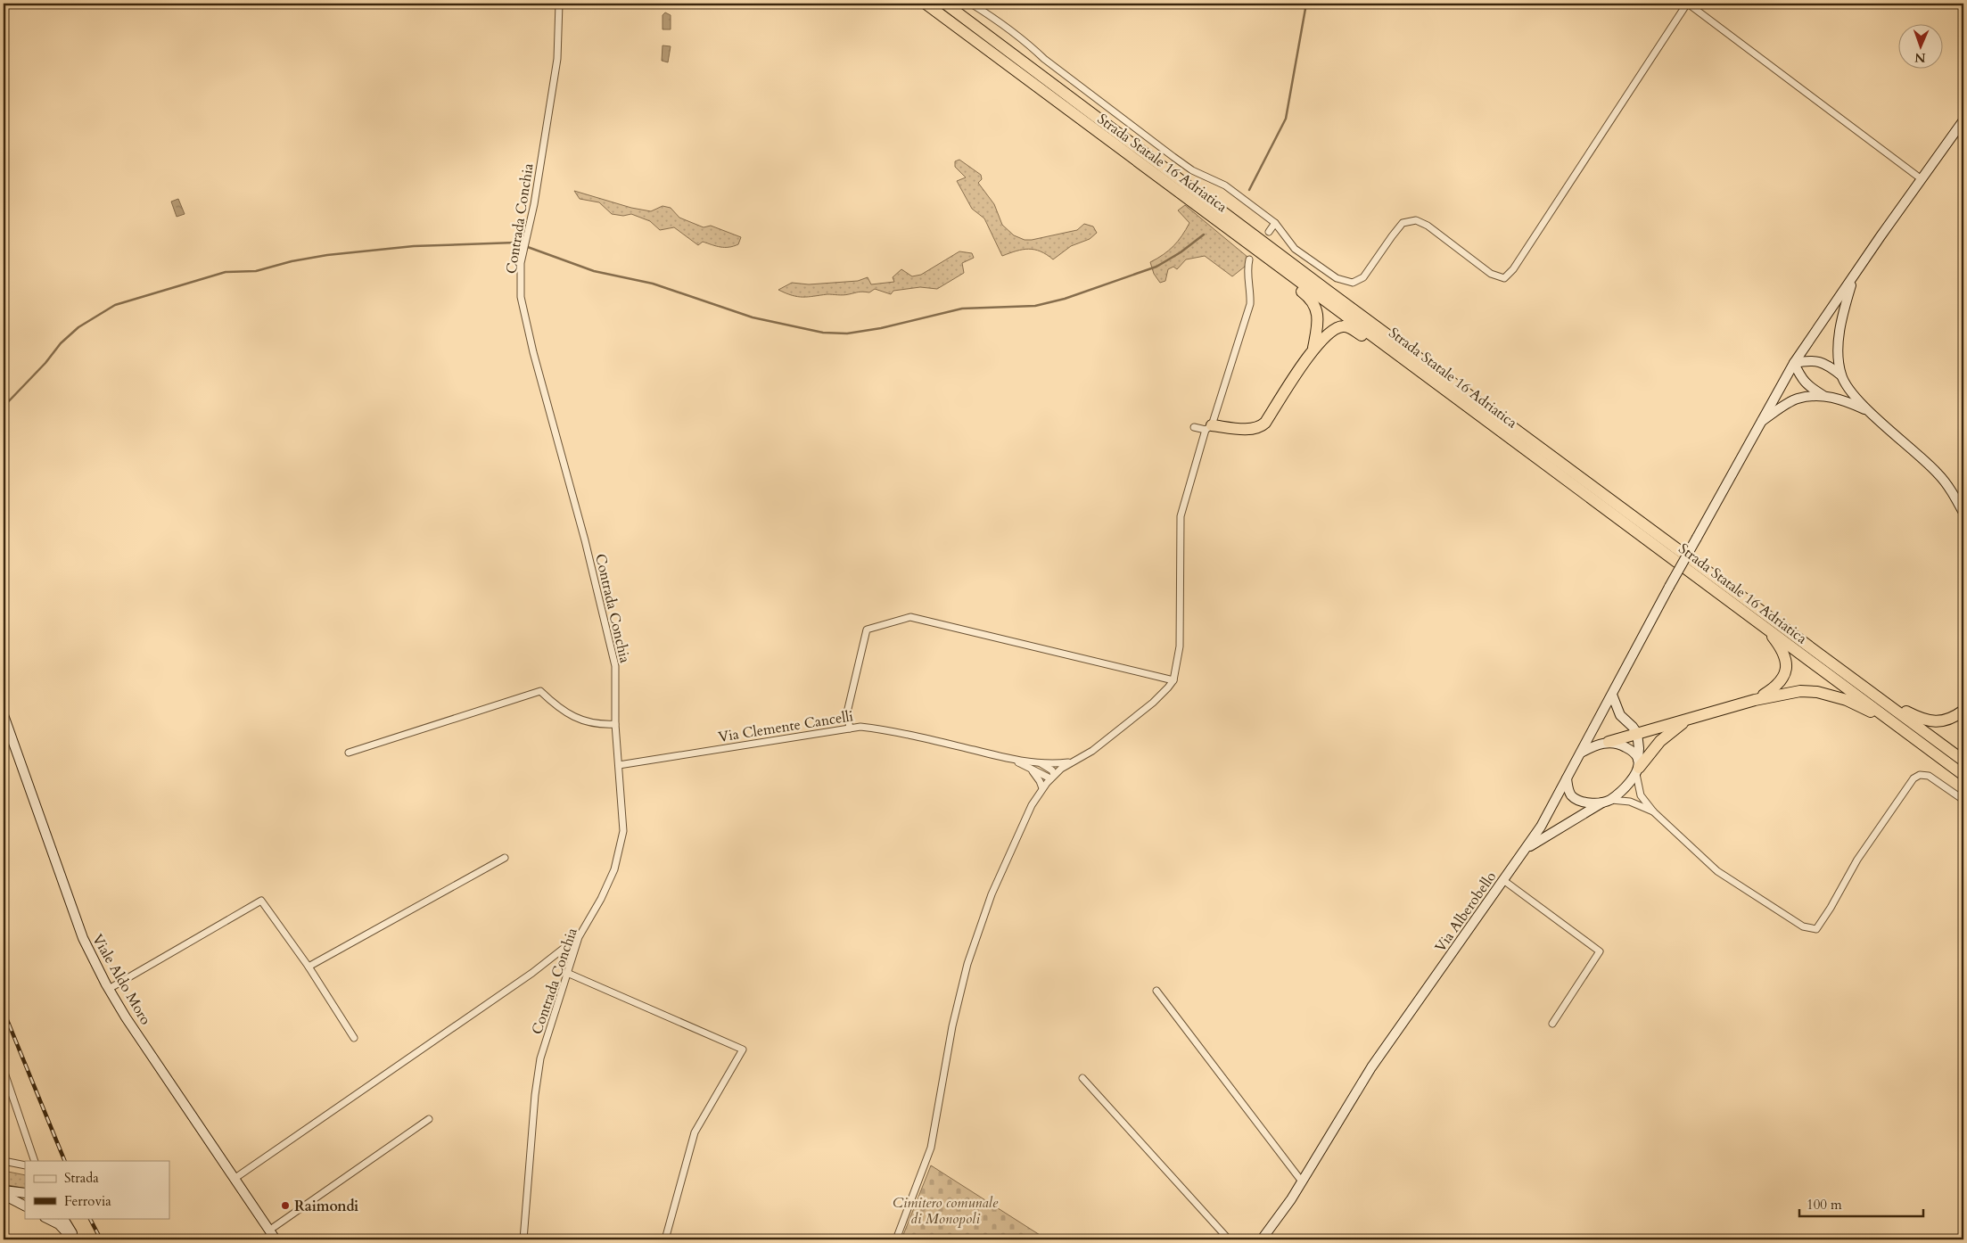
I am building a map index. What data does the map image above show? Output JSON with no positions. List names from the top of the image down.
{
  "streets": {
    "highway": ["Strada Statale 16 Adriatica"],
    "main road": ["Via Alberobello", "Viale Aldo Moro"],
    "street": ["Contrada Conchia", "Via Clemente Cancelli"]
  },
  "crossings": [
    ["Contrada Conchia", "Via Clemente Cancelli"]
  ],
  "parks": ["Cimitero comunale di Monopoli"],
  "places": ["Raimondi"],
  "legend": ["Strada", "Ferrovia"],
  "scale_bar": "100 m",
  "north": "bottom"
}
